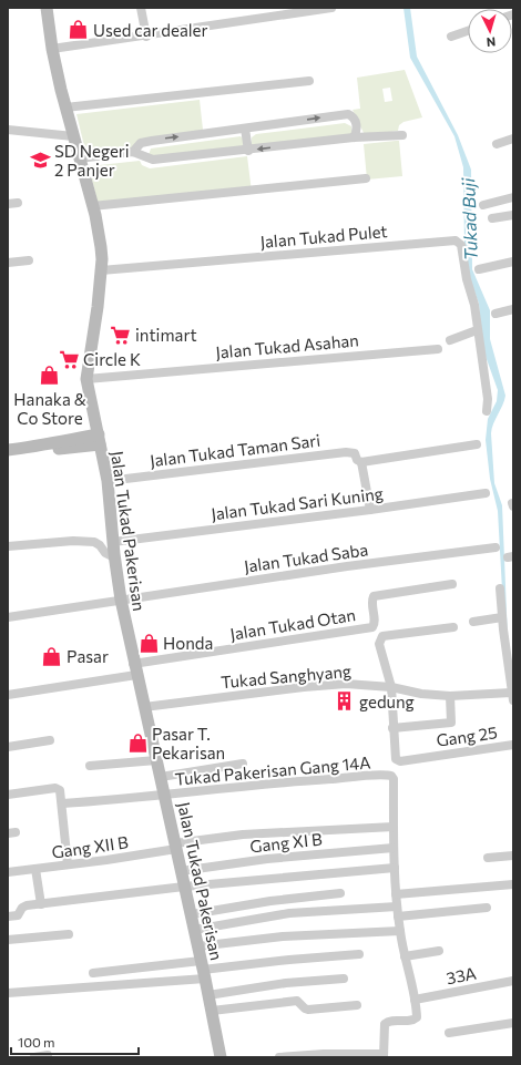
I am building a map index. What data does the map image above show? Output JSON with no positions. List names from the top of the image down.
{
  "streets": {
    "street": [
      "Jalan Tukad Pulet",
      "Jalan Tukad Asahan",
      "Jalan Tukad Taman Sari",
      "Jalan Tukad Sari Kuning",
      "Jalan Tukad Pakerisan",
      "Jalan Tukad Saba",
      "Jalan Tukad Otan",
      "Tukad Sanghyang",
      "Gang 25",
      "Tukad Pakerisan Gang 14A",
      "Gang XI B",
      "Gang XII B",
      "33A"
    ]
  },
  "crossings": [
    ["Jalan Tukad Pulet", "Jalan Tukad Pakerisan"],
    ["Jalan Tukad Asahan", "Jalan Tukad Pakerisan"],
    ["Jalan Tukad Taman Sari", "Jalan Tukad Pakerisan"],
    ["Jalan Tukad Sari Kuning", "Jalan Tukad Pakerisan"],
    ["Jalan Tukad Pakerisan", "Jalan Tukad Saba"],
    ["Jalan Tukad Pakerisan", "Jalan Tukad Otan"],
    ["Jalan Tukad Pakerisan", "Tukad Sanghyang"],
    ["Jalan Tukad Pakerisan", "Tukad Pakerisan Gang 14A"],
    ["Jalan Tukad Pakerisan", "Gang XI B"],
    ["Jalan Tukad Pakerisan", "Gang XII B"],
    ["Tukad Pakerisan Gang 14A", "Gang XI B"],
    ["Tukad Pakerisan Gang 14A", "Gang XII B"],
    ["Tukad Pakerisan Gang 14A", "33A"]
  ],
  "water": ["Tukad Buji"],
  "places": {
    "shop": [
      "Used car dealer",
      "Hanaka & Co Store",
      "Honda",
      "Pasar",
      "Pasar T. Pekarisan"
    ],
    "school or university": ["SD Negeri 2 Panjer"],
    "supermarket": ["intimart", "Circle K"],
    "building": ["gedung"]
  },
  "scale_bar": "100 m",
  "north": "bottom"
}
